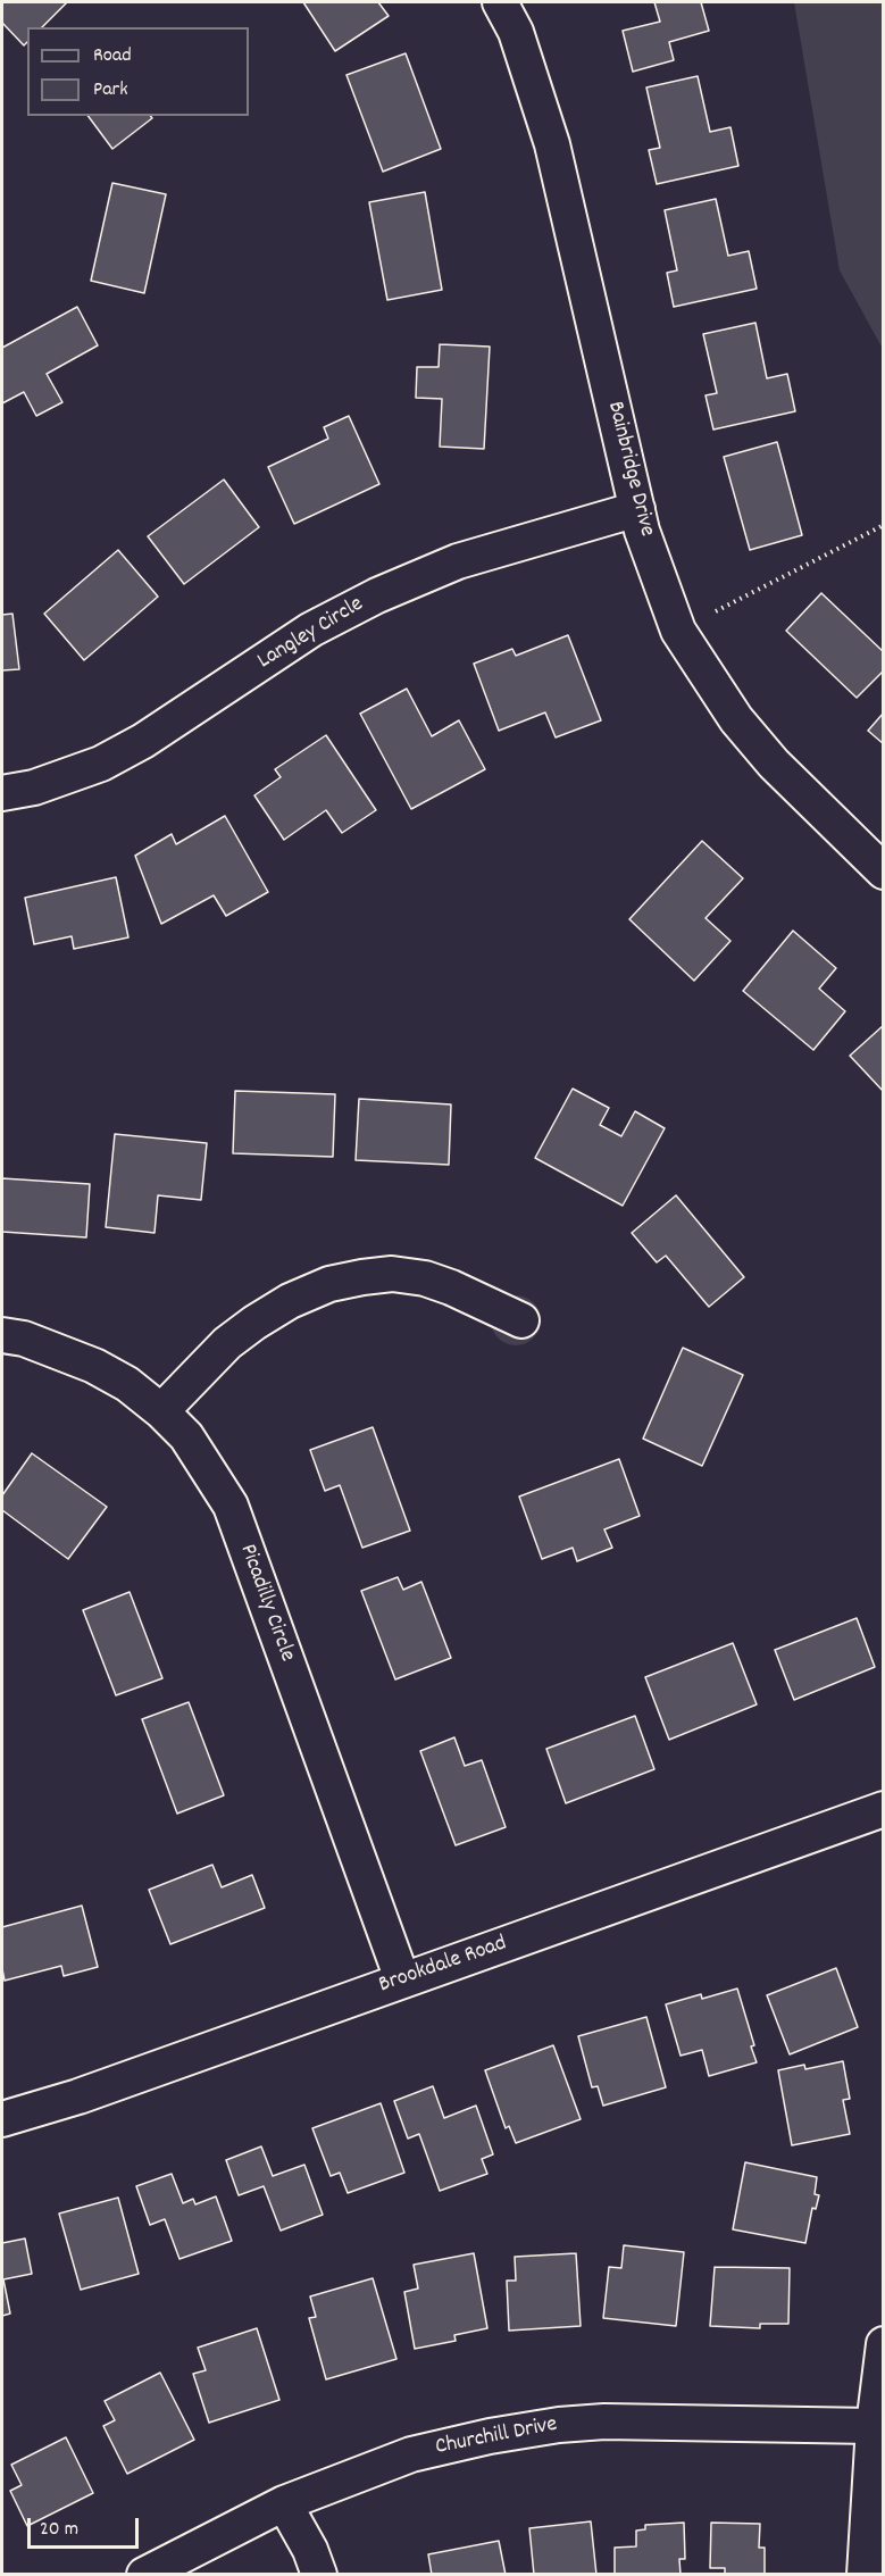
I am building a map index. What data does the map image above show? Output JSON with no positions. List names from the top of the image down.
{
  "streets": {
    "street": [
      "Bainbridge Drive",
      "Langley Circle",
      "Picadilly Circle",
      "Brookdale Road",
      "Churchill Drive"
    ]
  },
  "crossings": [
    ["Bainbridge Drive", "Langley Circle"],
    ["Picadilly Circle", "Brookdale Road"]
  ],
  "legend": ["Road", "Park"],
  "scale_bar": "20 m"
}
